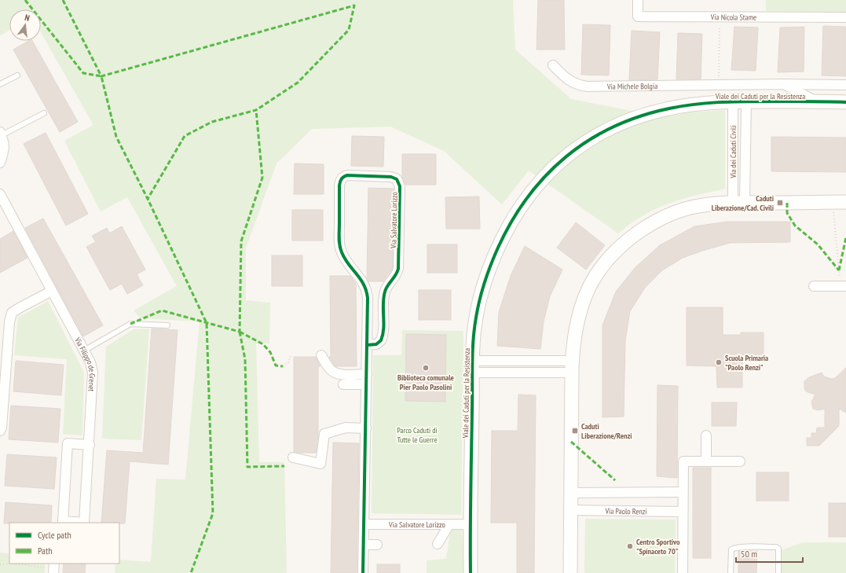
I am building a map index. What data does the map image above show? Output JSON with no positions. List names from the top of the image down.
{
  "streets": {
    "street": [
      "Via Nicola Stame",
      "Via Michele Bolgia",
      "Viale dei Caduti per la Resistenza",
      "Via dei Caduti Civili",
      "Via Salvatore Lorizzo",
      "Via Filippo de Grenet",
      "Via Paolo Renzi"
    ]
  },
  "crossings": [
    ["Via Michele Bolgia", "Viale dei Caduti per la Resistenza"],
    ["Viale dei Caduti per la Resistenza", "Via dei Caduti Civili"],
    ["Viale dei Caduti per la Resistenza", "Via Salvatore Lorizzo"]
  ],
  "parks": ["Parco Caduti di Tutte le Guerre"],
  "places": {
    "transit": ["Caduti Liberazione/Cad. Civili", "Caduti Liberazione/Renzi"],
    "other": ["Scuola Primaria \"Paolo Renzi\"", "Biblioteca comunale Pier Paolo Pasolini", "Centro Sportivo \"Spinaceto 70\""]
  },
  "legend": ["Cycle path", "Path"],
  "scale_bar": "50 m",
  "north": "top"
}
